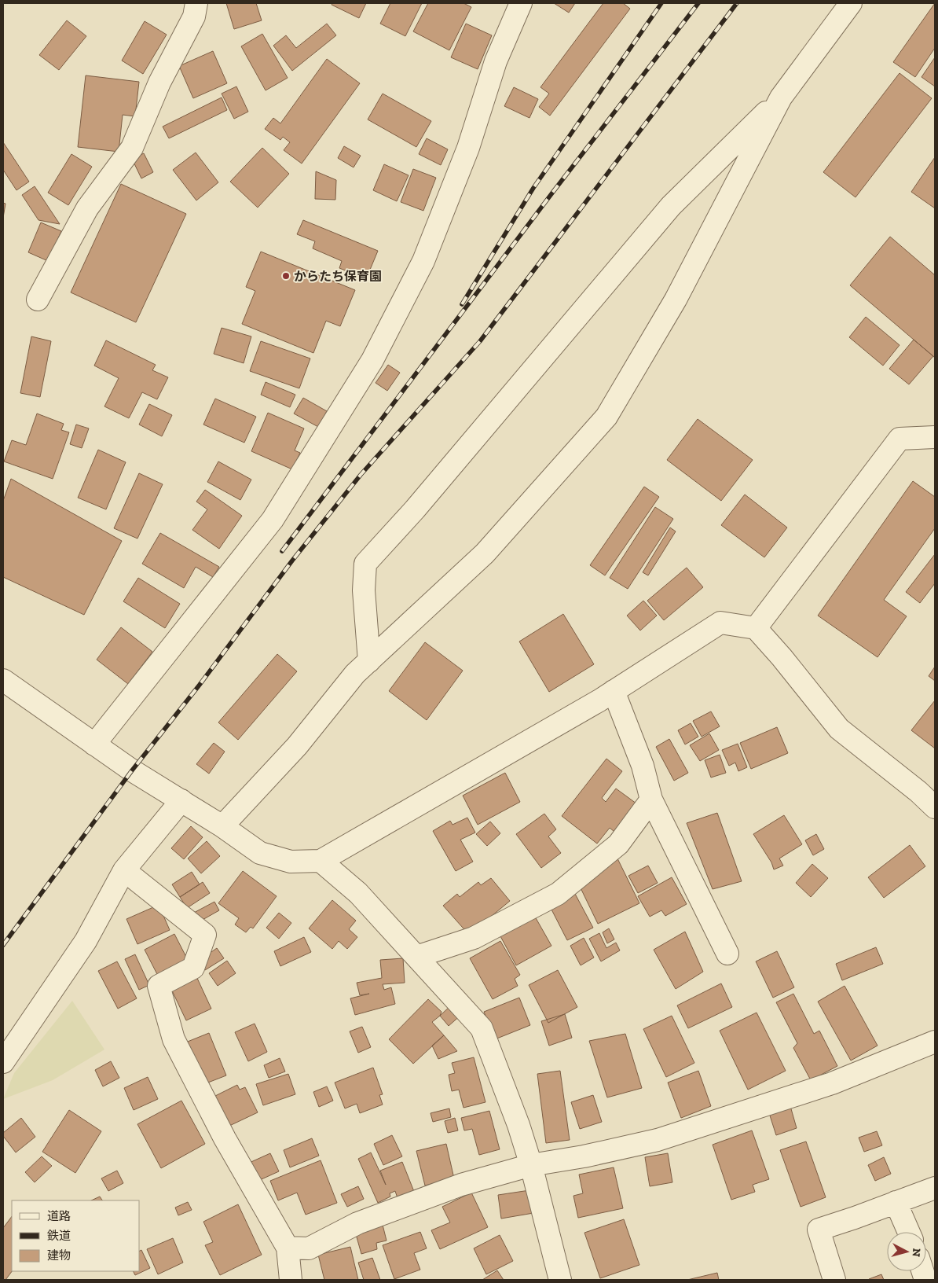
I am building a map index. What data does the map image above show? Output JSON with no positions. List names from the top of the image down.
{
  "places": ["からたち保育園"],
  "legend": ["道路", "鉄道", "建物"],
  "north": "right"
}
